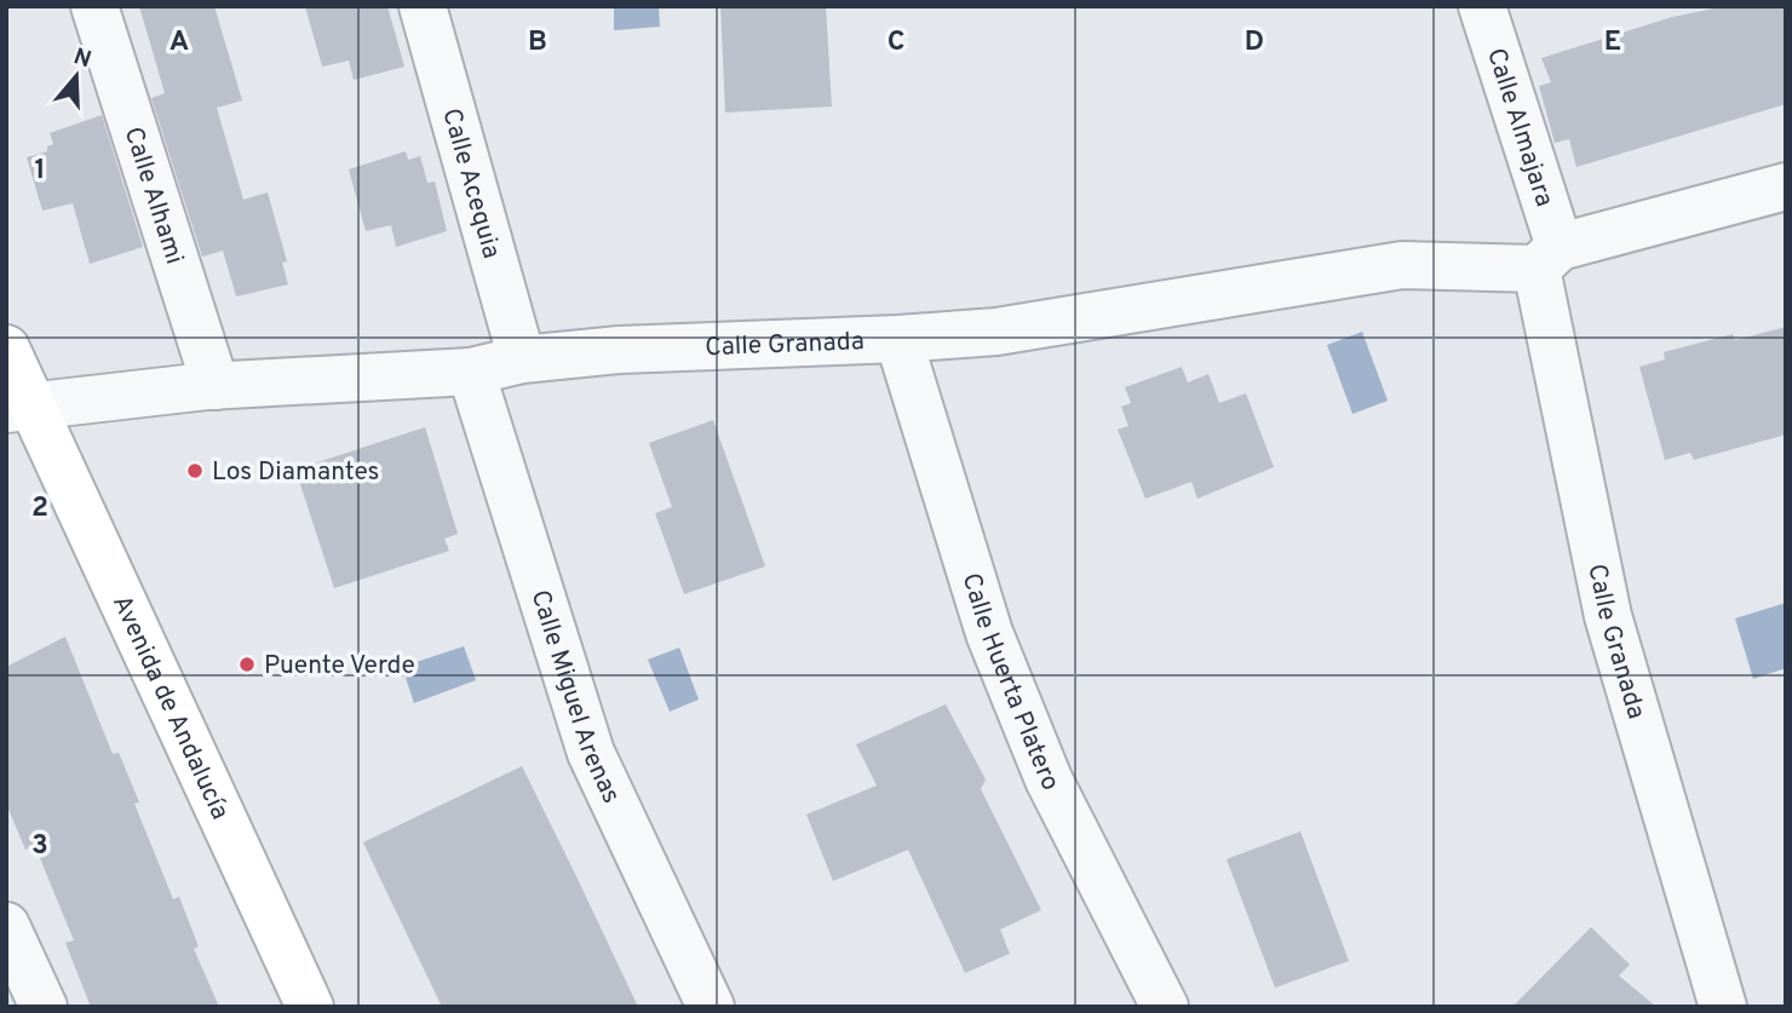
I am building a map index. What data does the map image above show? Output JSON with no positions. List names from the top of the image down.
{
  "streets": {
    "street": [
      "Calle Almajara",
      "Calle Acequia",
      "Calle Alhami",
      "Calle Granada",
      "Calle Huerta Platero",
      "Calle Miguel Arenas",
      "Avenida de Andalucía"
    ]
  },
  "crossings": [
    ["Calle Almajara", "Calle Granada"],
    ["Calle Acequia", "Calle Granada"],
    ["Calle Alhami", "Calle Granada"],
    ["Calle Granada", "Calle Huerta Platero"],
    ["Calle Granada", "Calle Miguel Arenas"],
    ["Calle Granada", "Avenida de Andalucía"]
  ],
  "places": ["Los Diamantes", "Puente Verde"],
  "north": "top",
  "grid": {
    "columns": [
      "A",
      "B",
      "C",
      "D",
      "E"
    ],
    "rows": ["1", "2", "3"]
  }
}
